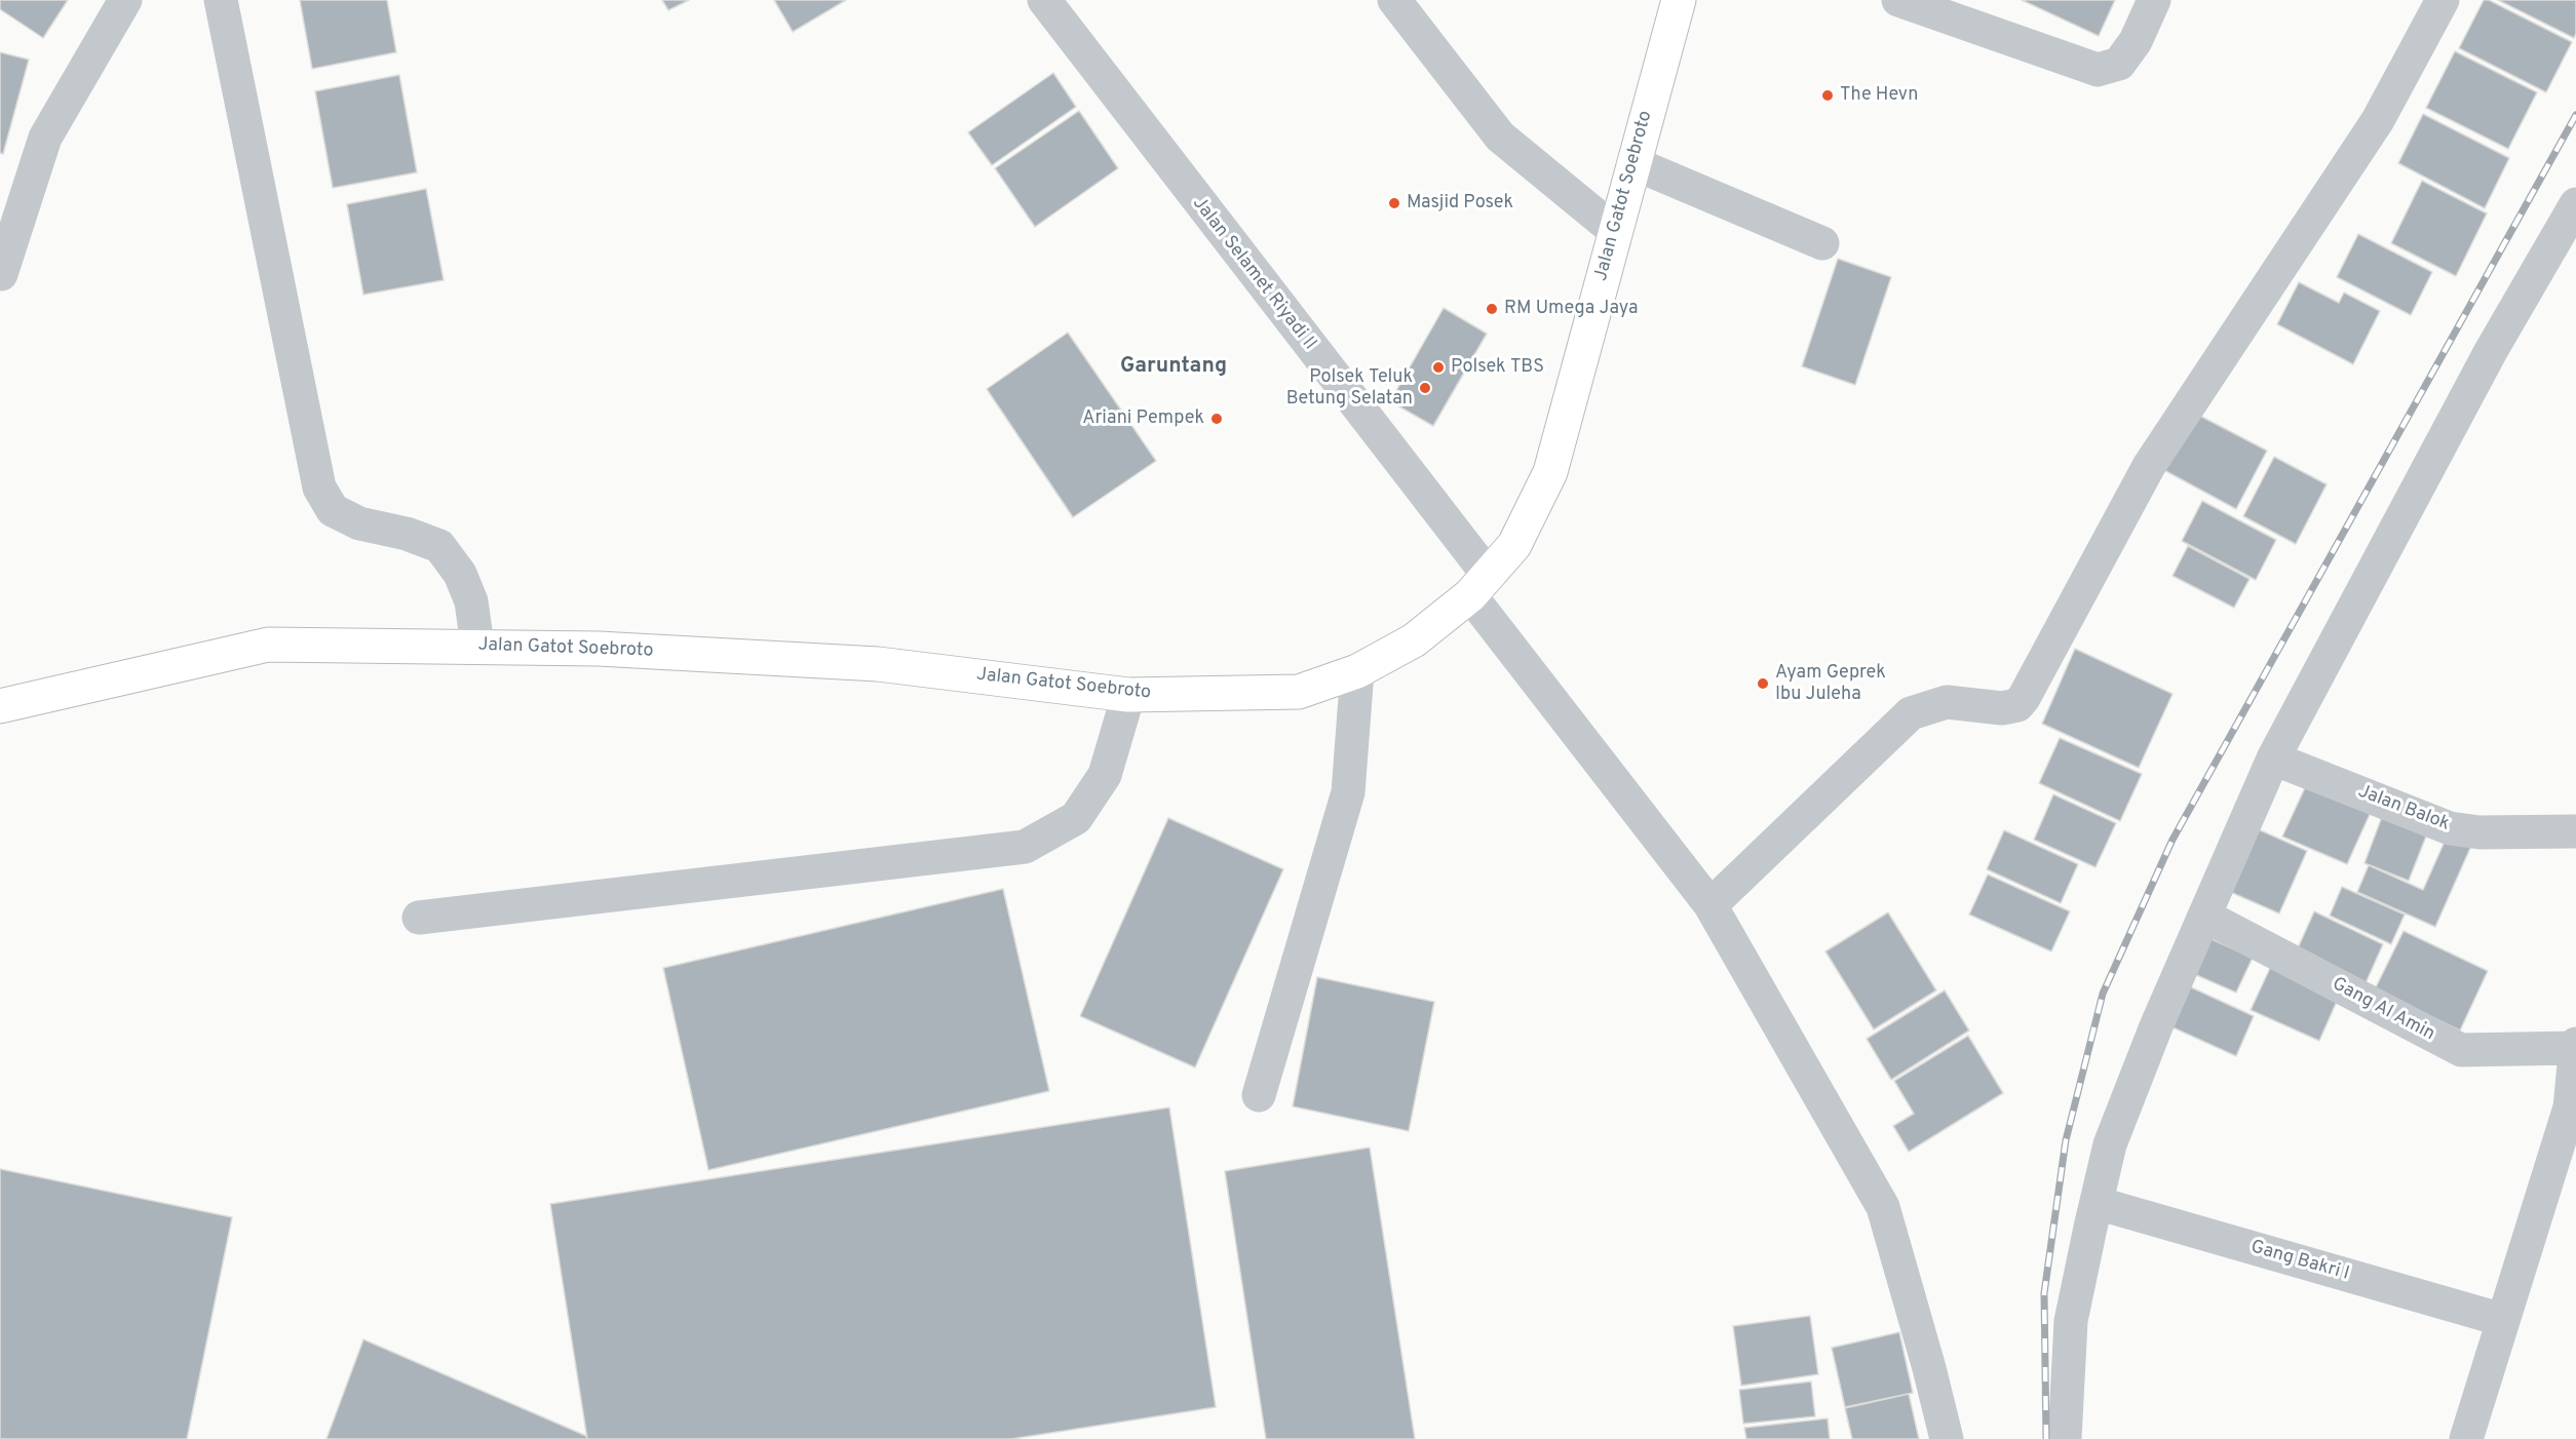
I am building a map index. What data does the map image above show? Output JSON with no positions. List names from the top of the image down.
{
  "streets": {
    "main road": ["Jalan Gatot Soebroto"],
    "street": [
      "Jalan Selamet Riyadi II",
      "Jalan Balok",
      "Gang Al Amin",
      "Gang Bakri I"
    ]
  },
  "crossings": [
    ["Jalan Gatot Soebroto", "Jalan Selamet Riyadi II"]
  ],
  "districts": ["Garuntang"],
  "places": [
    "The Hevn",
    "Masjid Posek",
    "RM Umega Jaya",
    "Polsek TBS",
    "Polsek Teluk Betung Selatan",
    "Ariani Pempek",
    "Ayam Geprek Ibu Juleha"
  ]
}
